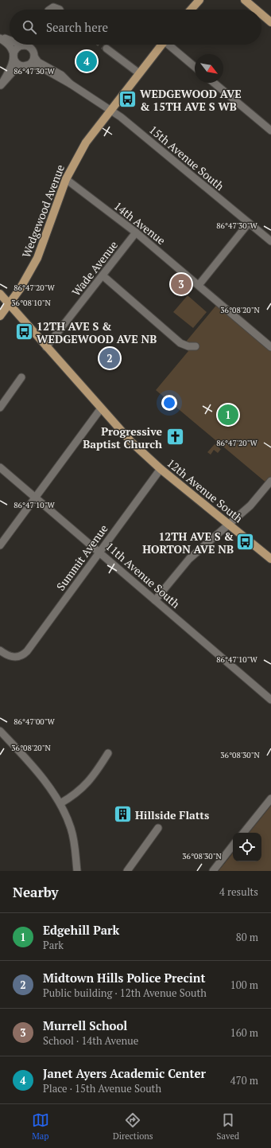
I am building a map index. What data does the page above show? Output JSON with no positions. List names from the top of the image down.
{
  "streets": {
    "main road": ["Wedgewood Avenue", "12th Avenue South"],
    "street": [
      "15th Avenue South",
      "14th Avenue",
      "Wade Avenue",
      "Summit Avenue",
      "11th Avenue South"
    ]
  },
  "crossings": [
    ["15th Avenue South", "Wedgewood Avenue"],
    ["Wedgewood Avenue", "14th Avenue"],
    ["Wedgewood Avenue", "12th Avenue South"],
    ["14th Avenue", "Wade Avenue"],
    ["Wade Avenue", "12th Avenue South"],
    ["12th Avenue South", "Summit Avenue"],
    ["Summit Avenue", "11th Avenue South"]
  ],
  "places": {
    "bus stop": ["WEDGEWOOD AVE & 15TH AVE S WB", "12TH AVE S & WEDGEWOOD AVE NB", "12TH AVE S & HORTON AVE NB"],
    "church": ["Progressive Baptist Church"],
    "building": ["Hillside Flatts"]
  },
  "north": "bottom right",
  "page": {
    "search": "Search here",
    "pins": [
      "4",
      "3",
      "2",
      "1"
    ],
    "heading": ["Nearby", "4 results"],
    "list": [
      {
        "mark": "1",
        "name": "Edgehill Park",
        "note": "Park",
        "value": "80 m"
      },
      {
        "mark": "2",
        "name": "Midtown Hills Police Precint",
        "note": "Public building · 12th Avenue South",
        "value": "100 m"
      },
      {
        "mark": "3",
        "name": "Murrell School",
        "note": "School · 14th Avenue",
        "value": "160 m"
      },
      {
        "mark": "4",
        "name": "Janet Ayers Academic Center",
        "note": "Place · 15th Avenue South",
        "value": "470 m"
      }
    ],
    "nav": ["Map", "Directions", "Saved"]
  },
  "coordinates": [
    "86°47'30\"W",
    "86°47'20\"W",
    "36°08'10\"N",
    "36°08'20\"N",
    "86°47'10\"W",
    "86°47'00\"W",
    "36°08'30\"N"
  ]
}
